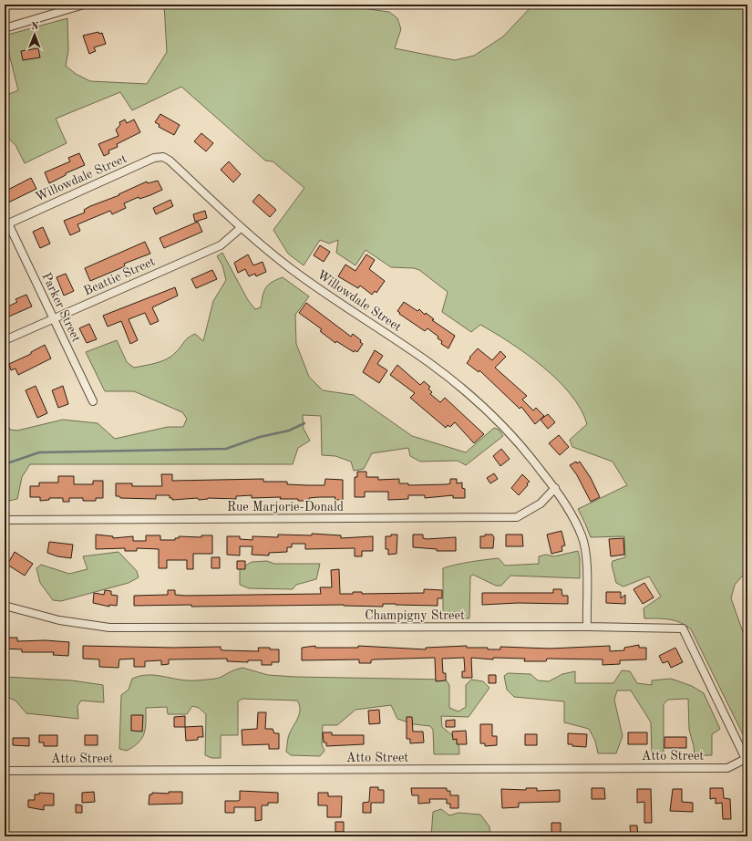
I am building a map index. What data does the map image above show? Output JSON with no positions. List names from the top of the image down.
{
  "streets": {
    "street": [
      "Willowdale Street",
      "Beattie Street",
      "Parker Street",
      "Rue Marjorie-Donald",
      "Champigny Street",
      "Atto Street"
    ]
  },
  "crossings": [
    ["Willowdale Street", "Beattie Street"],
    ["Willowdale Street", "Parker Street"],
    ["Willowdale Street", "Rue Marjorie-Donald"],
    ["Willowdale Street", "Champigny Street"],
    ["Beattie Street", "Parker Street"],
    ["Champigny Street", "Atto Street"]
  ],
  "north": "top"
}
